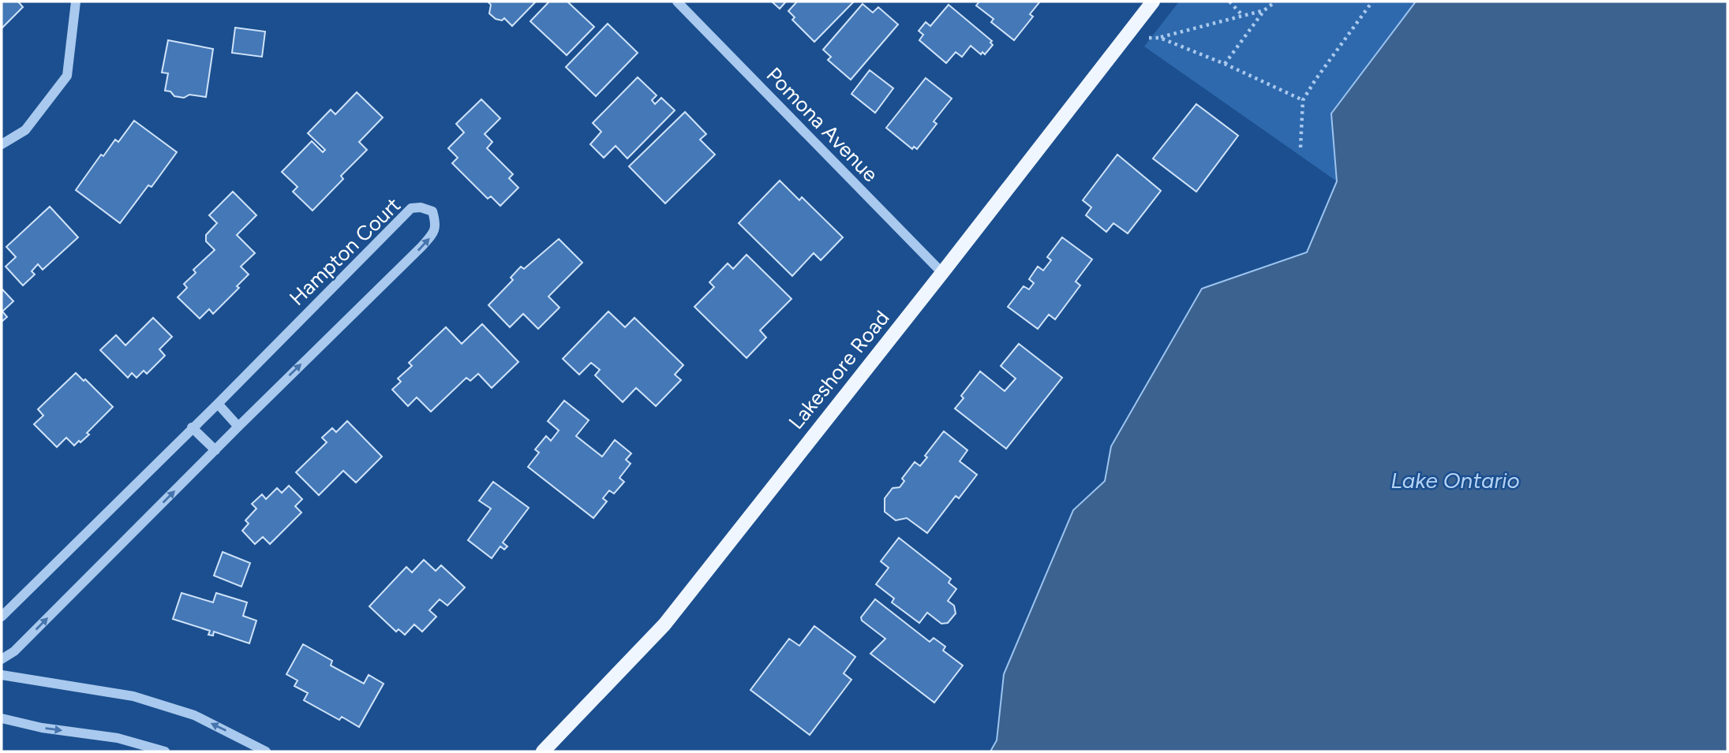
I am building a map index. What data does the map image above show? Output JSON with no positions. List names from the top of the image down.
{
  "streets": {
    "main road": ["Lakeshore Road"],
    "street": ["Pomona Avenue", "Hampton Court"]
  },
  "crossings": [
    ["Pomona Avenue", "Lakeshore Road"]
  ],
  "water": ["Lake Ontario"]
}
